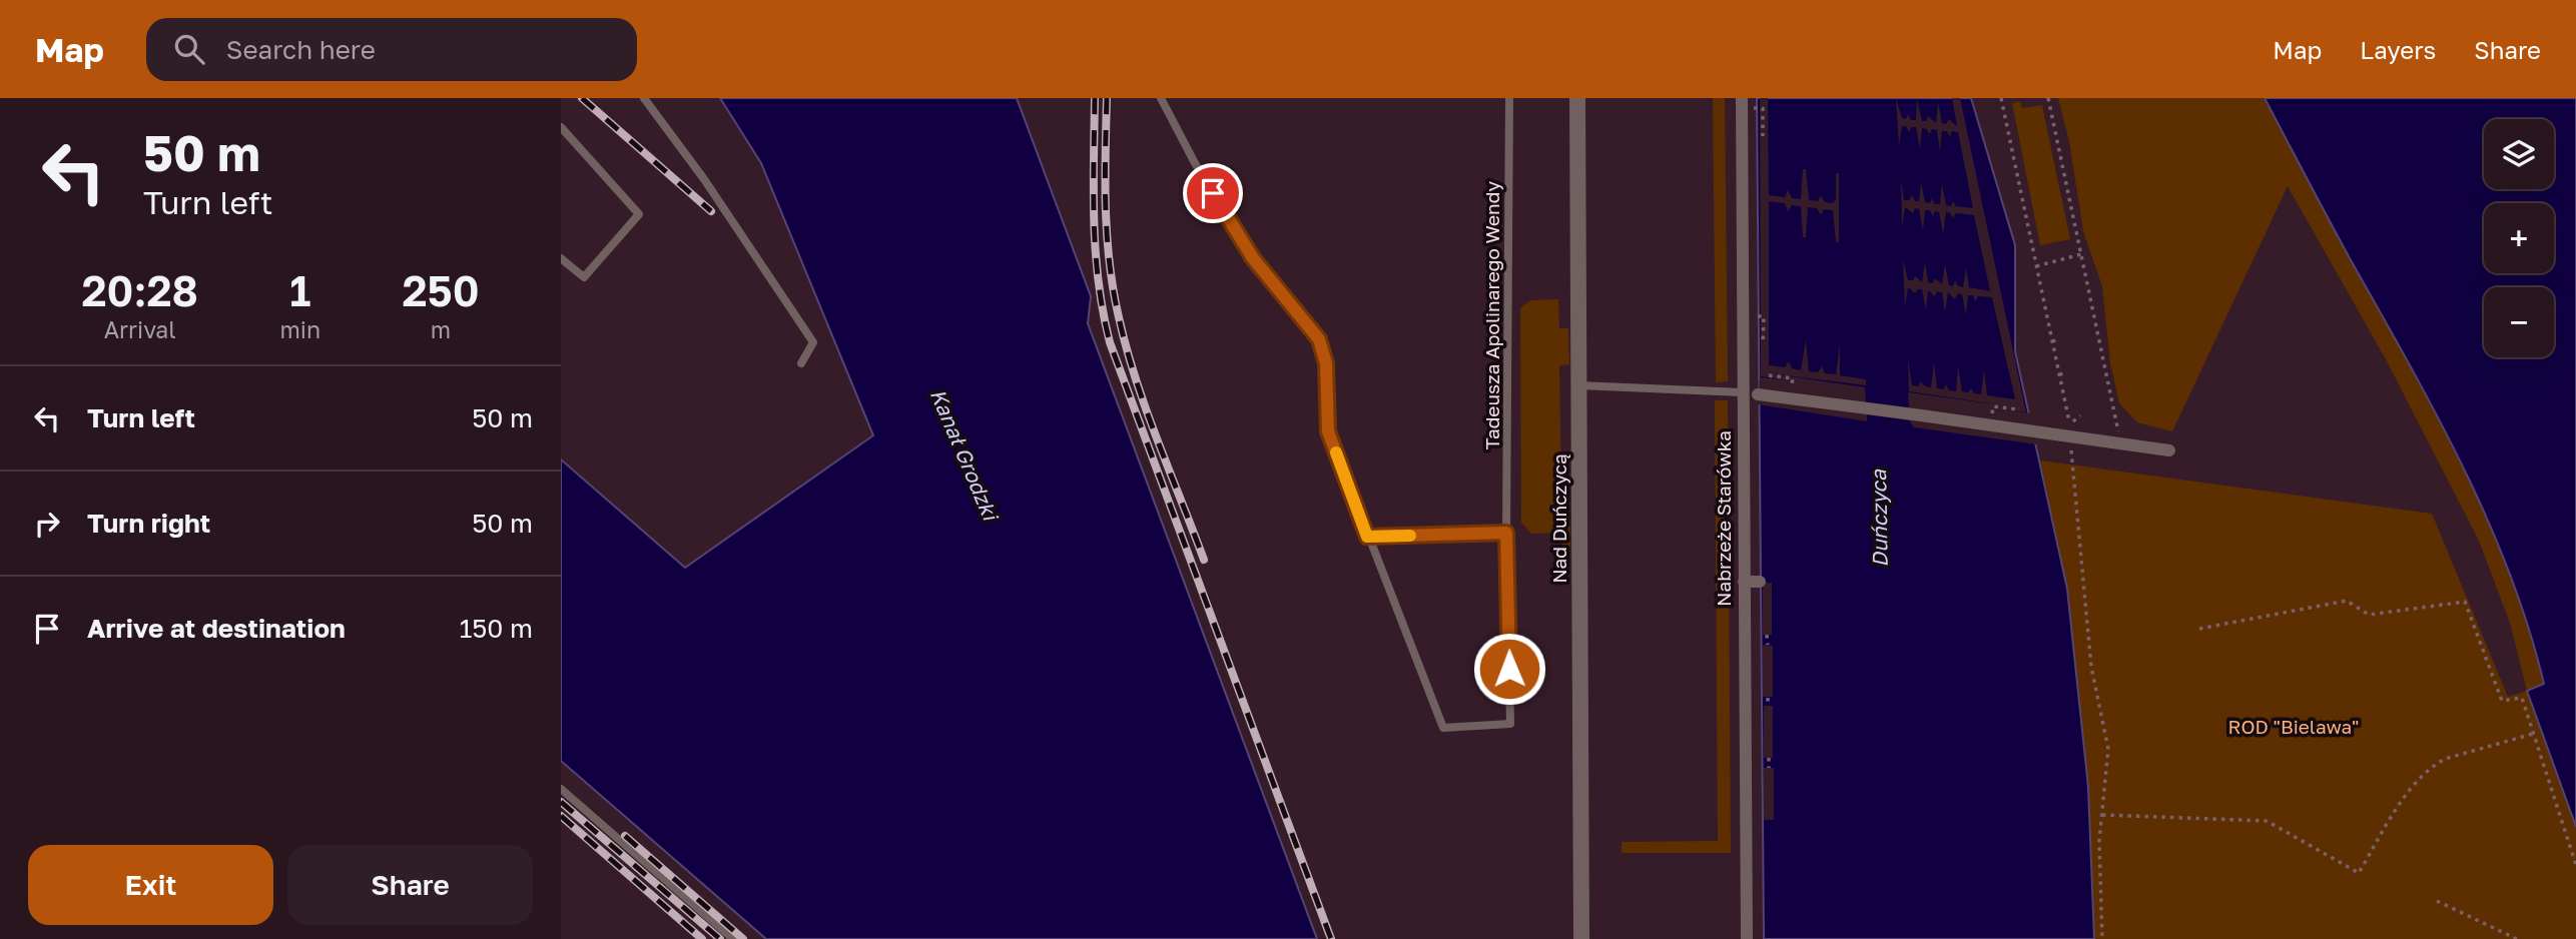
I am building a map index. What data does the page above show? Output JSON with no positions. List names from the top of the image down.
{
  "streets": {
    "street": ["Nad Duńczycą", "Nabrzeże Starówka"],
    "lane": ["Tadeusza Apolinarego Wendy"]
  },
  "water": ["Kanał Grodzki", "Duńczyca"],
  "parks": ["ROD \"Bielawa\""],
  "page": {
    "header": "Map",
    "search": "Search here",
    "nav": ["Map", "Layers", "Share"],
    "turn": ["50 m", "Turn left"],
    "map_buttons": ["+", "−"],
    "eta": [
      "20:28",
      "Arrival",
      "1",
      "min",
      "250",
      "m"
    ],
    "list": [
      {
        "name": "Turn left",
        "value": "50 m"
      },
      {
        "name": "Turn right",
        "value": "50 m"
      },
      {
        "name": "Arrive at destination",
        "value": "150 m"
      }
    ],
    "buttons": ["Exit", "Share"]
  }
}
